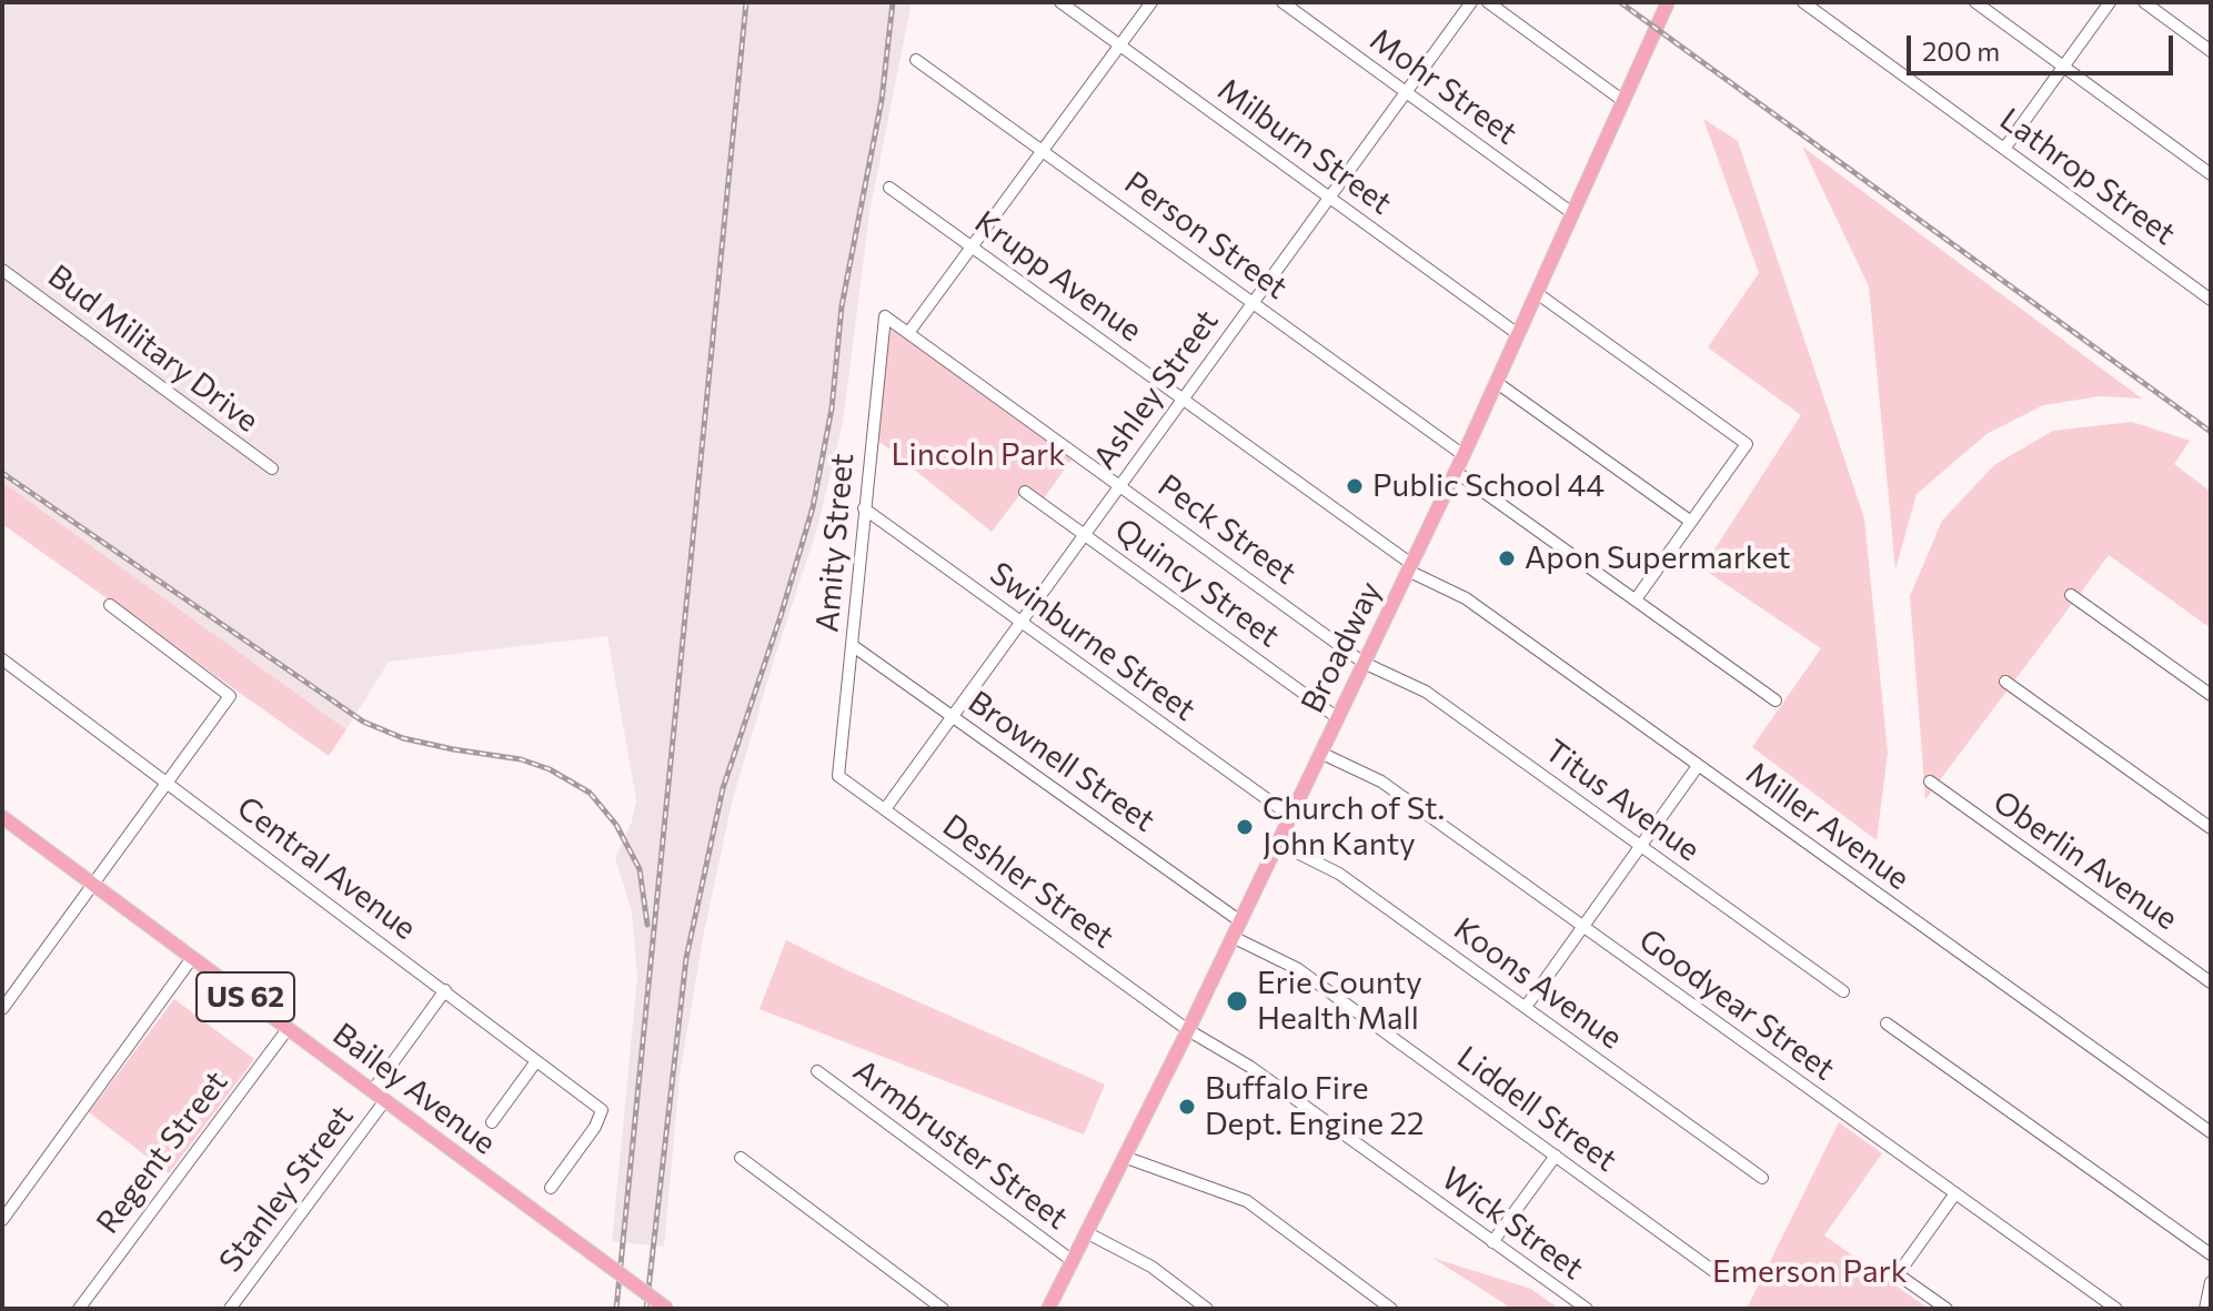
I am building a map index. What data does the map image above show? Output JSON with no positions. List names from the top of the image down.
{
  "streets": {
    "main road": ["Broadway", "US 62", "Bailey Avenue"],
    "street": [
      "Mohr Street",
      "Milburn Street",
      "Lathrop Street",
      "Person Street",
      "Krupp Avenue",
      "Bud Military Drive",
      "Ashley Street",
      "Peck Street",
      "Amity Street",
      "Quincy Street",
      "Swinburne Street",
      "Brownell Street",
      "Titus Avenue",
      "Miller Avenue",
      "Oberlin Avenue",
      "Central Avenue",
      "Deshler Street",
      "Koons Avenue",
      "Goodyear Street",
      "Liddell Street",
      "Armbruster Street",
      "Regent Street",
      "Stanley Street",
      "Wick Street"
    ]
  },
  "crossings": [
    ["Mohr Street", "Ashley Street"],
    ["Mohr Street", "Broadway"],
    ["Milburn Street", "Ashley Street"],
    ["Milburn Street", "Broadway"],
    ["Person Street", "Ashley Street"],
    ["Person Street", "Broadway"],
    ["Krupp Avenue", "Ashley Street"],
    ["Krupp Avenue", "Broadway"],
    ["Krupp Avenue", "Miller Avenue"],
    ["Ashley Street", "Peck Street"],
    ["Ashley Street", "Quincy Street"],
    ["Ashley Street", "Swinburne Street"],
    ["Ashley Street", "Brownell Street"],
    ["Ashley Street", "Deshler Street"],
    ["Peck Street", "Amity Street"],
    ["Peck Street", "Broadway"],
    ["Peck Street", "Titus Avenue"],
    ["Amity Street", "Swinburne Street"],
    ["Amity Street", "Brownell Street"],
    ["Amity Street", "Deshler Street"],
    ["Quincy Street", "Broadway"],
    ["Swinburne Street", "Broadway"],
    ["Broadway", "Brownell Street"],
    ["Broadway", "Titus Avenue"],
    ["Broadway", "Miller Avenue"],
    ["Broadway", "Deshler Street"],
    ["Broadway", "Koons Avenue"],
    ["Broadway", "Goodyear Street"],
    ["Broadway", "Liddell Street"],
    ["Broadway", "Armbruster Street"],
    ["Broadway", "Wick Street"],
    ["Central Avenue", "Stanley Street"],
    ["Deshler Street", "Wick Street"],
    ["Bailey Avenue", "Regent Street"],
    ["Bailey Avenue", "Stanley Street"]
  ],
  "parks": ["Lincoln Park", "Emerson Park"],
  "places": [
    "Public School 44",
    "Apon Supermarket",
    "Church of St. John Kanty",
    "Erie County Health Mall",
    "Buffalo Fire Dept. Engine 22"
  ],
  "scale_bar": "200 m"
}
